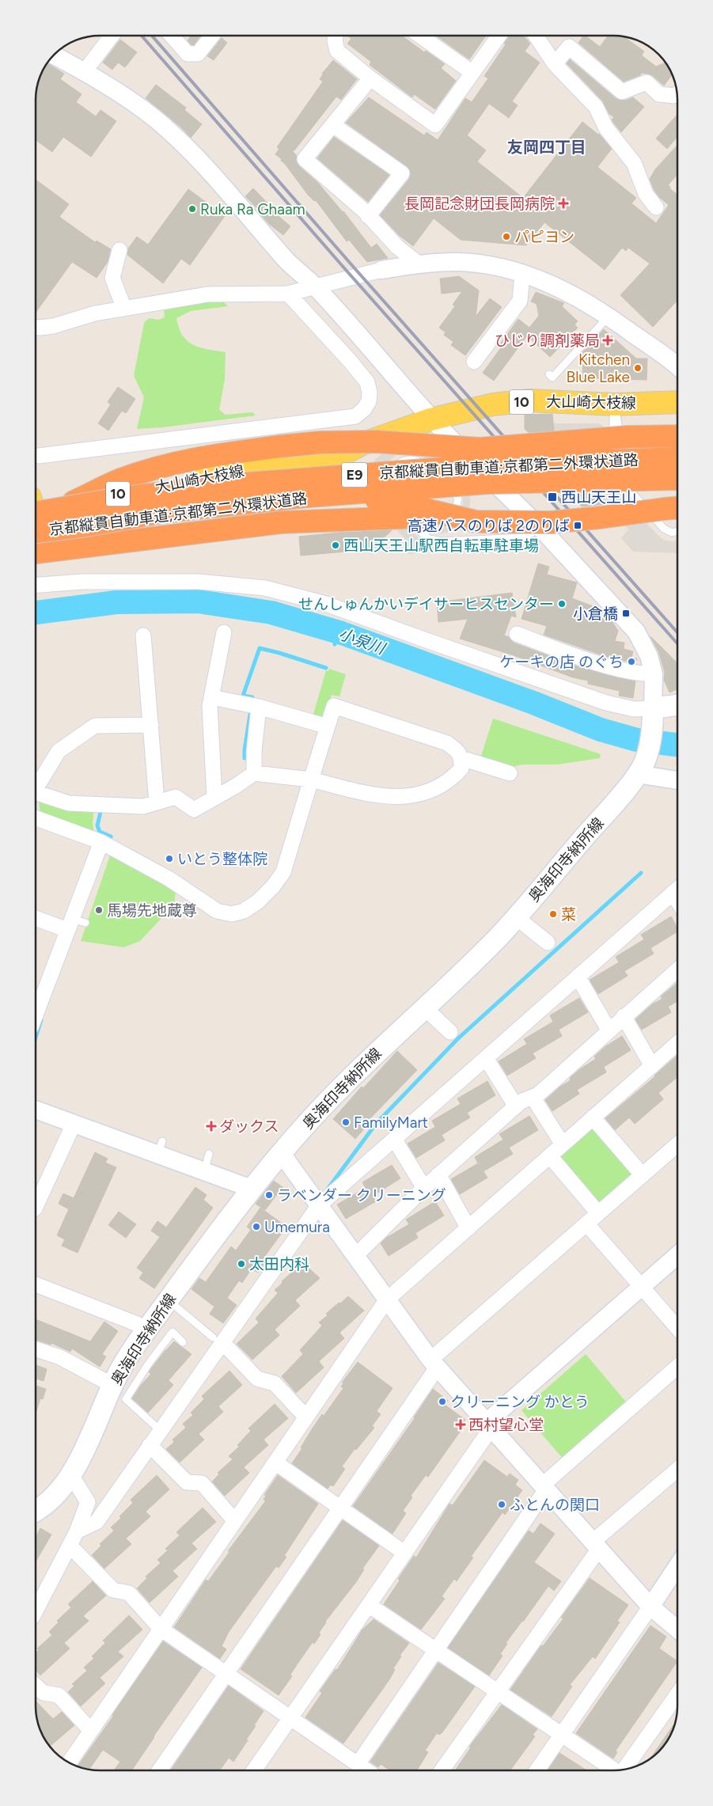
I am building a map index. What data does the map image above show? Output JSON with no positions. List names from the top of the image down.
{
  "streets": {
    "highway": ["京都縦貫自動車道;京都第二外環状道路", "E9"],
    "main road": ["10", "大山崎大枝線", "奥海印寺納所線"]
  },
  "districts": ["友岡四丁目"],
  "water": ["小泉川"],
  "places": {
    "health": [
      "長岡記念財団長岡病院",
      "ひじり調剤薬局",
      "ダックス",
      "西村望心堂"
    ],
    "other": [
      "Ruka Ra Ghaam",
      "パピヨン",
      "Kitchen Blue Lake",
      "西山天王山駅西自転車駐車場",
      "せんしゅんかいデイサーヒスセンター",
      "ケーキの店 のぐち",
      "いとう整体院",
      "馬場先地蔵尊",
      "菜",
      "FamilyMart",
      "ラベンダー クリーニング",
      "Umemura",
      "太田内科",
      "クリーニング かとう",
      "ふとんの関口"
    ],
    "transit": ["西山天王山", "高速バスのりば 2のりば", "小倉橋"]
  }
}
